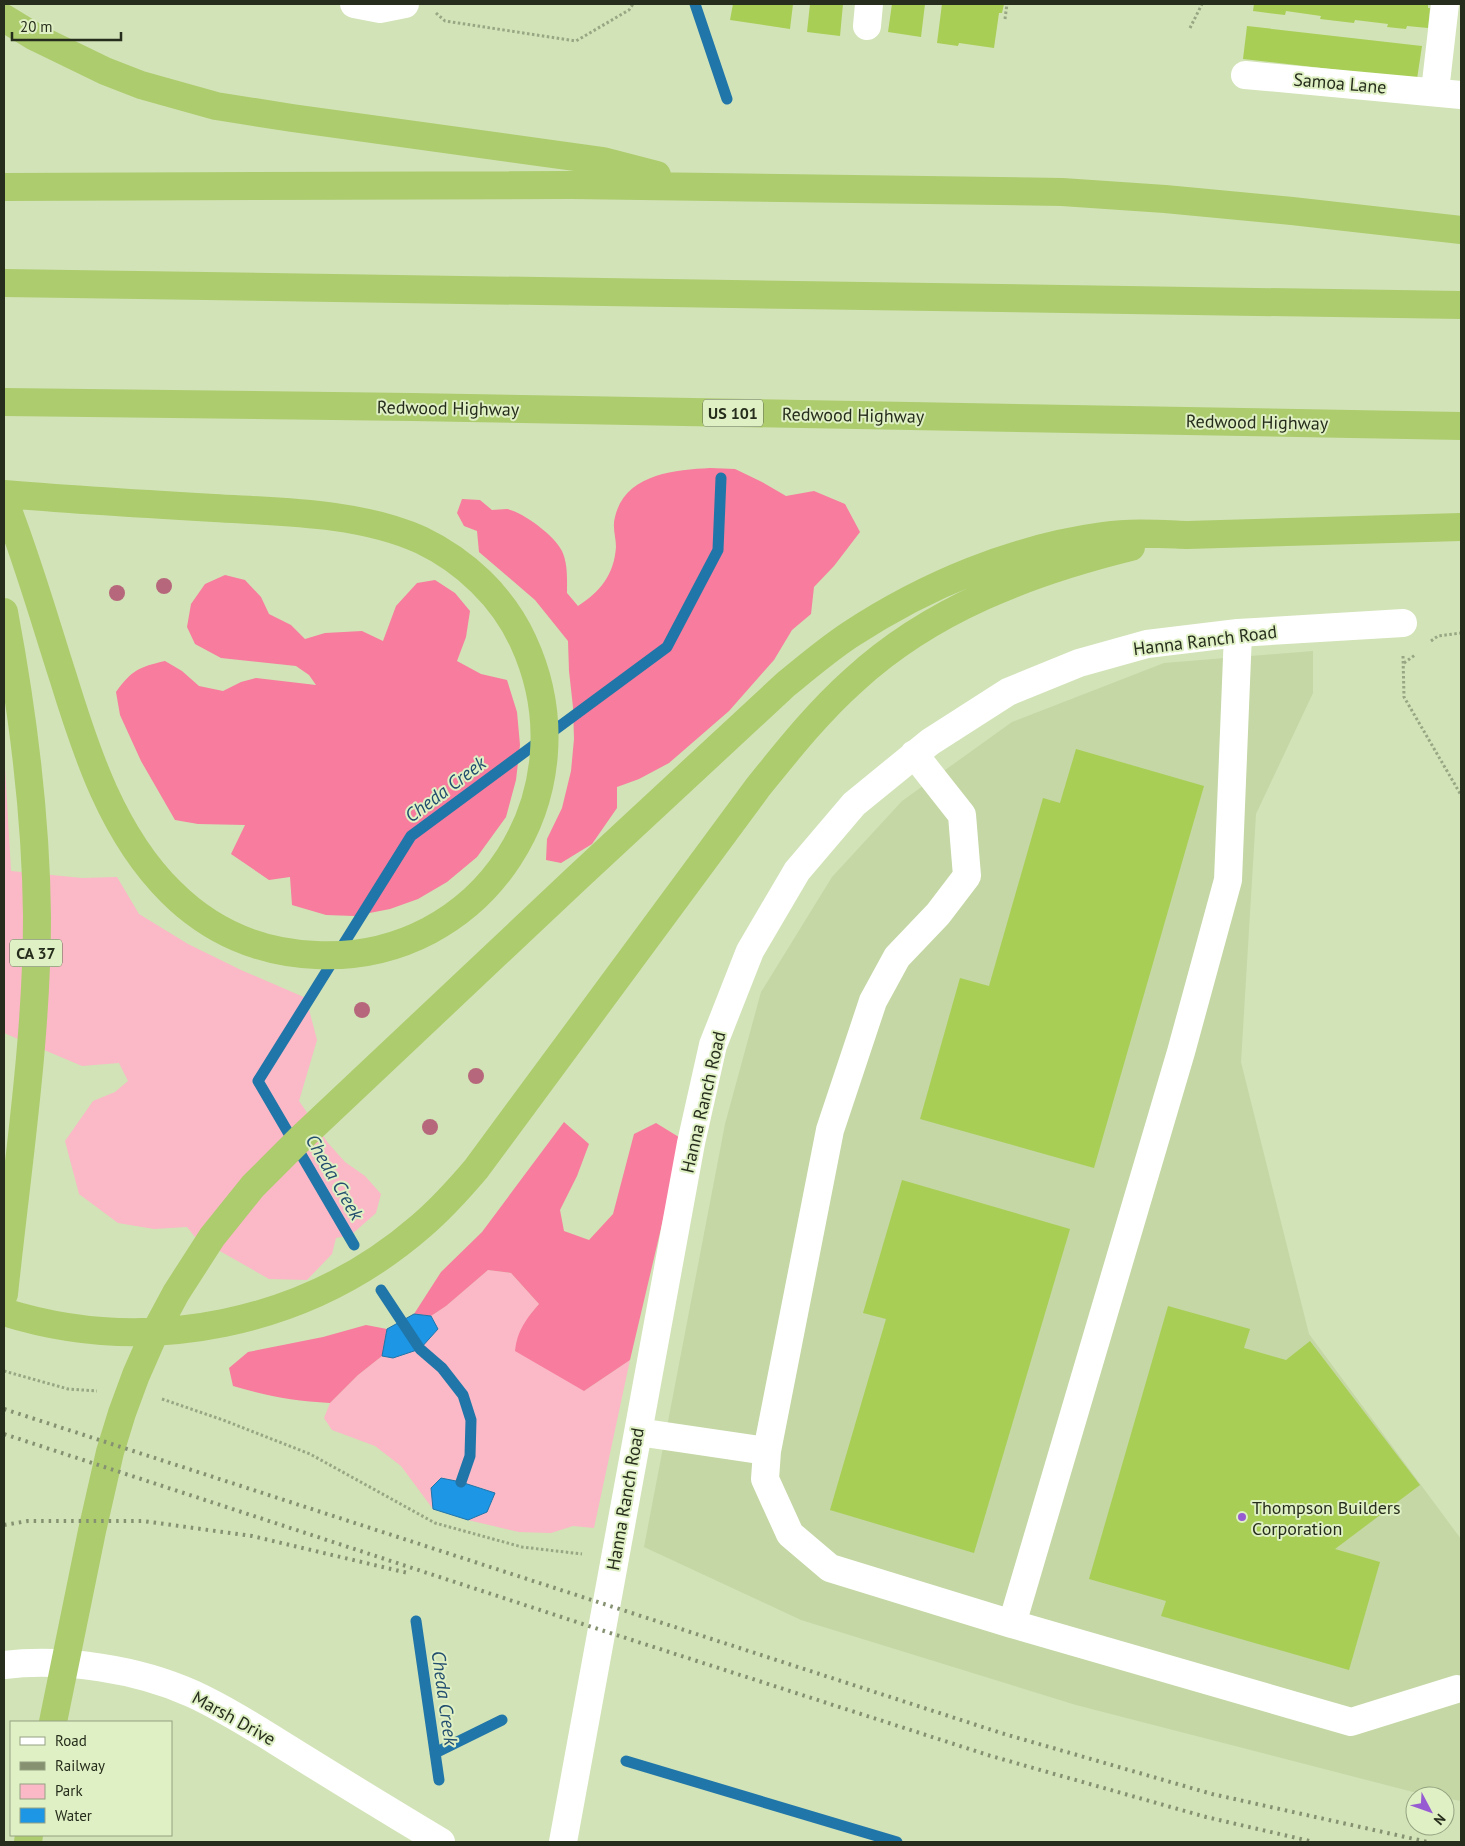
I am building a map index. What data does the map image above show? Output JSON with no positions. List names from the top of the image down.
{
  "streets": {
    "highway": ["Redwood Highway", "US 101", "CA 37"],
    "street": ["Samoa Lane", "Hanna Ranch Road", "Marsh Drive"]
  },
  "water": ["Cheda Creek"],
  "places": ["Thompson Builders Corporation"],
  "legend": [
    "Road",
    "Railway",
    "Park",
    "Water"
  ],
  "scale_bar": "20 m",
  "north": "bottom right"
}
